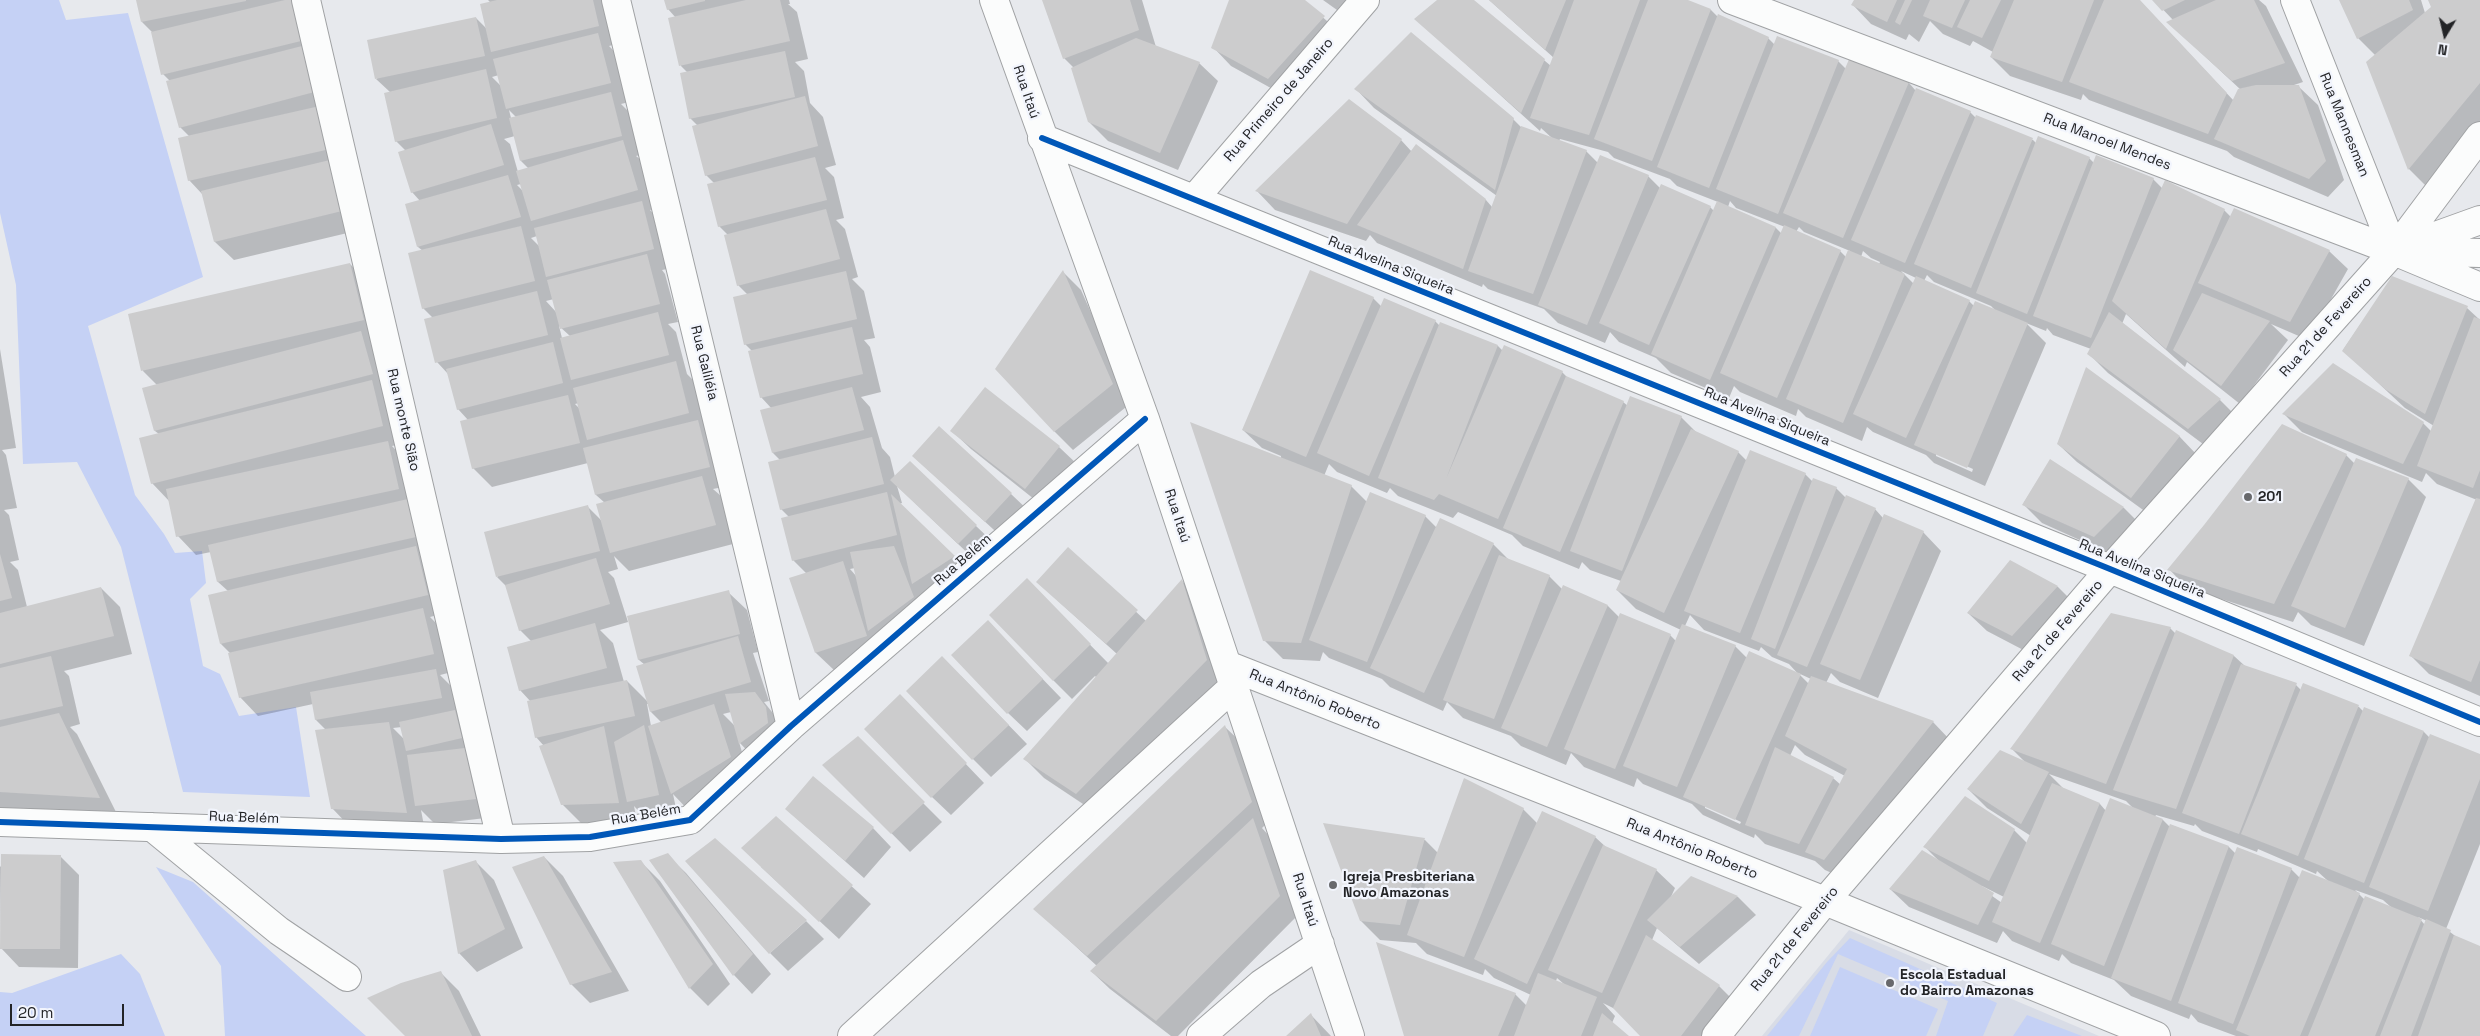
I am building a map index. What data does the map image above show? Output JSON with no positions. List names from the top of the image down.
{
  "streets": {
    "street": [
      "Rua Itaú",
      "Rua Primeiro de Janeiro",
      "Rua Mannesman",
      "Rua Manoel Mendes",
      "Rua Avelina Siqueira",
      "Rua 21 de Fevereiro",
      "Rua Galiléia",
      "Rua monte Sião",
      "Rua Belém",
      "Rua Antônio Roberto"
    ]
  },
  "crossings": [
    ["Rua Itaú", "Rua Avelina Siqueira"],
    ["Rua Itaú", "Rua Belém"],
    ["Rua Itaú", "Rua Antônio Roberto"],
    ["Rua Primeiro de Janeiro", "Rua Avelina Siqueira"],
    ["Rua Mannesman", "Rua Manoel Mendes"],
    ["Rua Mannesman", "Rua 21 de Fevereiro"],
    ["Rua Manoel Mendes", "Rua 21 de Fevereiro"],
    ["Rua Avelina Siqueira", "Rua 21 de Fevereiro"],
    ["Rua 21 de Fevereiro", "Rua Antônio Roberto"],
    ["Rua Galiléia", "Rua Belém"],
    ["Rua monte Sião", "Rua Belém"]
  ],
  "places": ["201", "Igreja Presbiteriana Novo Amazonas", "Escola Estadual do Bairro Amazonas"],
  "scale_bar": "20 m",
  "north": "bottom"
}
